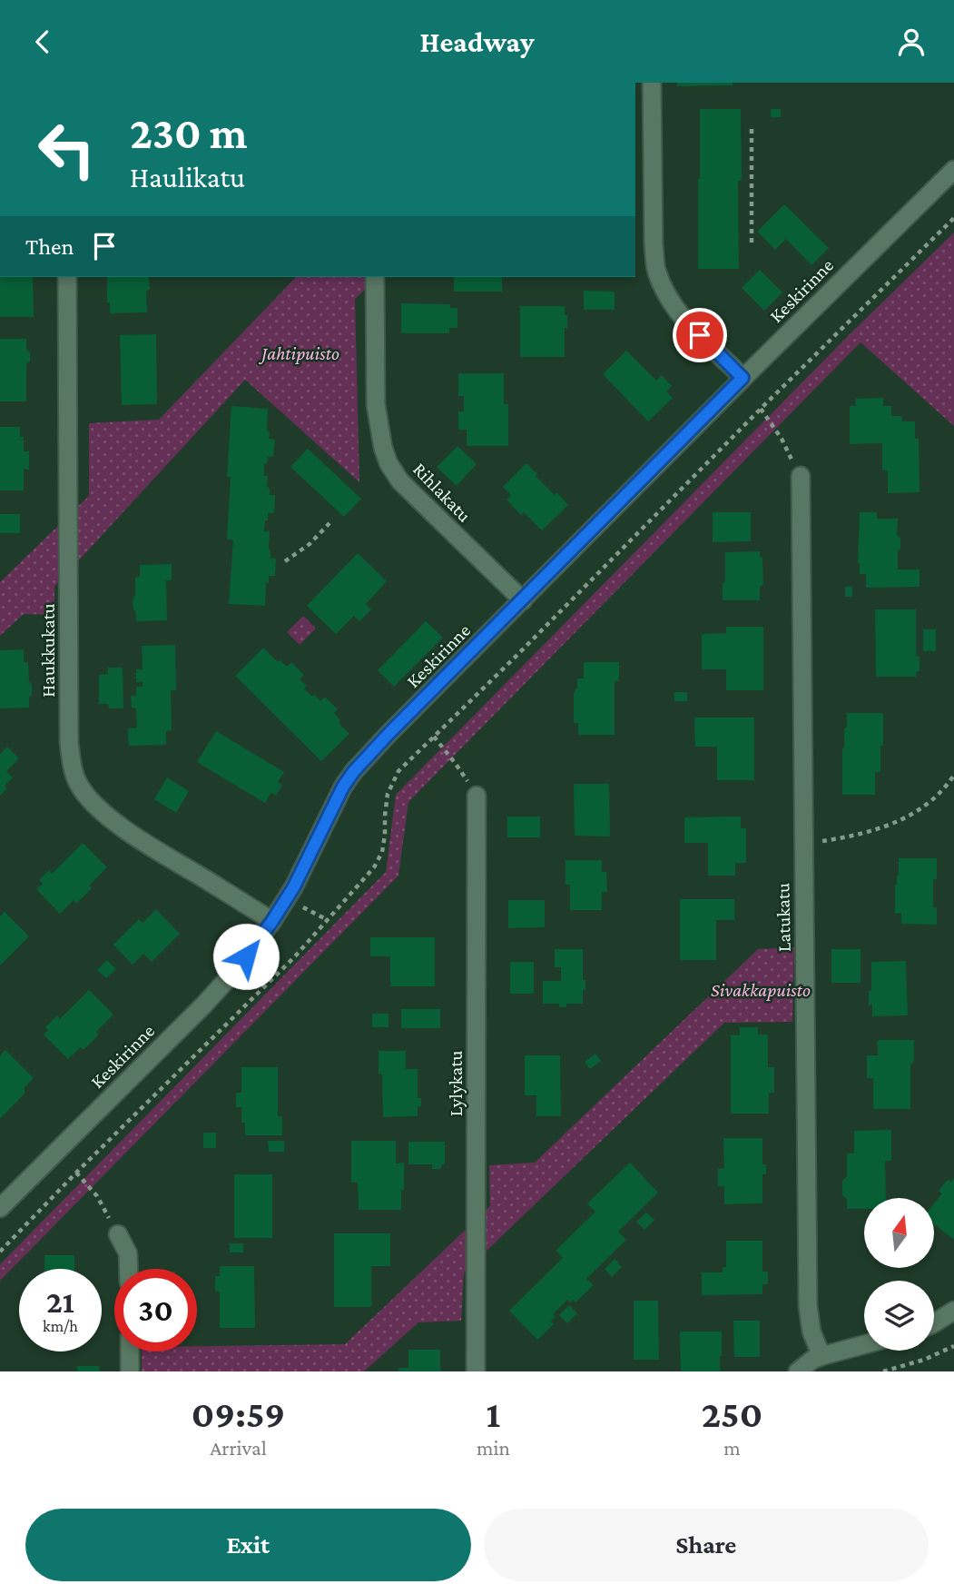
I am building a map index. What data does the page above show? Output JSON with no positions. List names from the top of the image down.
{
  "streets": {
    "street": [
      "Keskirinne",
      "Rihlakatu",
      "Haukkukatu",
      "Latukatu",
      "Lylykatu"
    ]
  },
  "crossings": [
    ["Keskirinne", "Rihlakatu"],
    ["Keskirinne", "Haukkukatu"]
  ],
  "parks": ["Jahtipuisto", "Sivakkapuisto"],
  "north": "top",
  "page": {
    "header": "Headway",
    "turn": ["230 m", "Haulikatu"],
    "then": "Then",
    "speed": "21 km/h",
    "limit": "30",
    "eta": [
      "09:59",
      "Arrival",
      "1",
      "min",
      "250",
      "m"
    ],
    "buttons": ["Exit", "Share"]
  }
}
